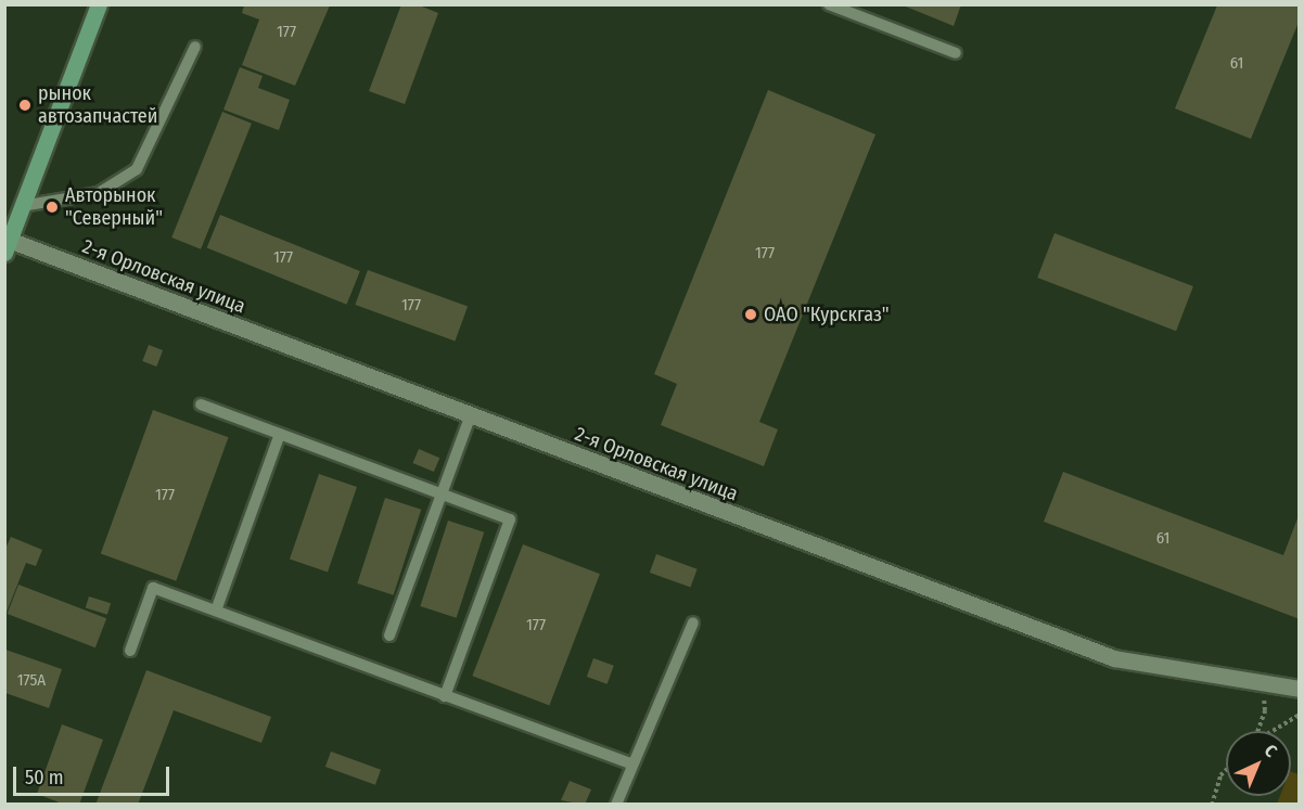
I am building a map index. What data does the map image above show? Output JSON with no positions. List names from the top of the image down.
{
  "streets": {
    "street": ["2-я Орловская улица"]
  },
  "places": ["рынок автозапчастей", "Авторынок \"Северный\"", "ОАО \"Курскгаз\""],
  "house_numbers": [
    "177",
    "61",
    "177",
    "177",
    "177",
    "177",
    "61",
    "177",
    "175А"
  ],
  "scale_bar": "50 m",
  "north": "top right"
}
